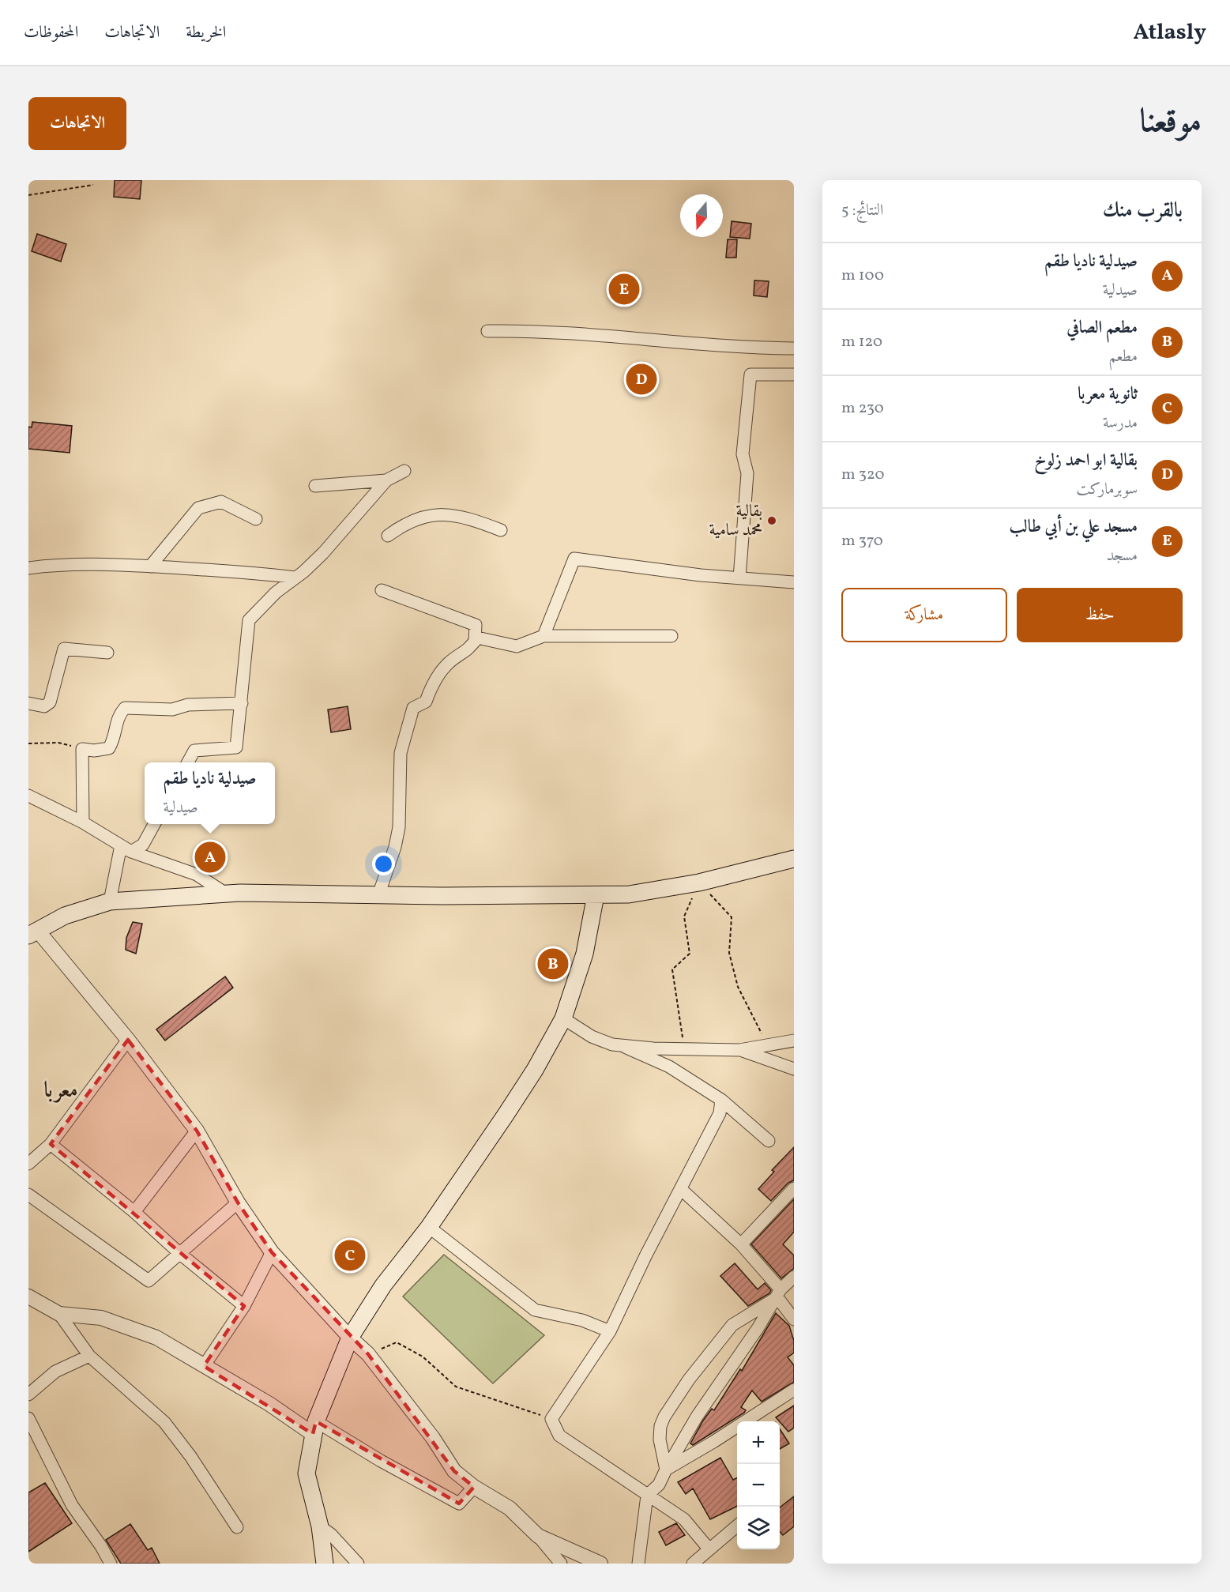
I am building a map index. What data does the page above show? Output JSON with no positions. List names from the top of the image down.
{
  "districts": ["معربا"],
  "places": ["بقالية محمد سامية"],
  "north": "bottom",
  "page": {
    "header": "Atlasly",
    "nav": ["الخريطة", "الاتجاهات", "المحفوظات"],
    "title": "موقعنا",
    "buttons": [
      "الاتجاهات",
      ["حفظ", "مشاركة"]
    ],
    "heading": ["بالقرب منك", "النتائج: 5"],
    "list": [
      {
        "mark": "A",
        "name": "صيدلية ناديا طقم",
        "note": "صيدلية",
        "value": "100 m"
      },
      {
        "mark": "B",
        "name": "مطعم الصافي",
        "note": "مطعم",
        "value": "120 m"
      },
      {
        "mark": "C",
        "name": "ثانوية معربا",
        "note": "مدرسة",
        "value": "230 m"
      },
      {
        "mark": "D",
        "name": "بقالية ابو احمد زلوخ",
        "note": "سوبرماركت",
        "value": "320 m"
      },
      {
        "mark": "E",
        "name": "مسجد علي بن أبي طالب",
        "note": "مسجد",
        "value": "370 m"
      }
    ],
    "pins": [
      "E",
      "D",
      "A",
      "B",
      "C"
    ],
    "popup": ["صيدلية ناديا طقم", "صيدلية"],
    "map_buttons": ["+", "−"]
  }
}
